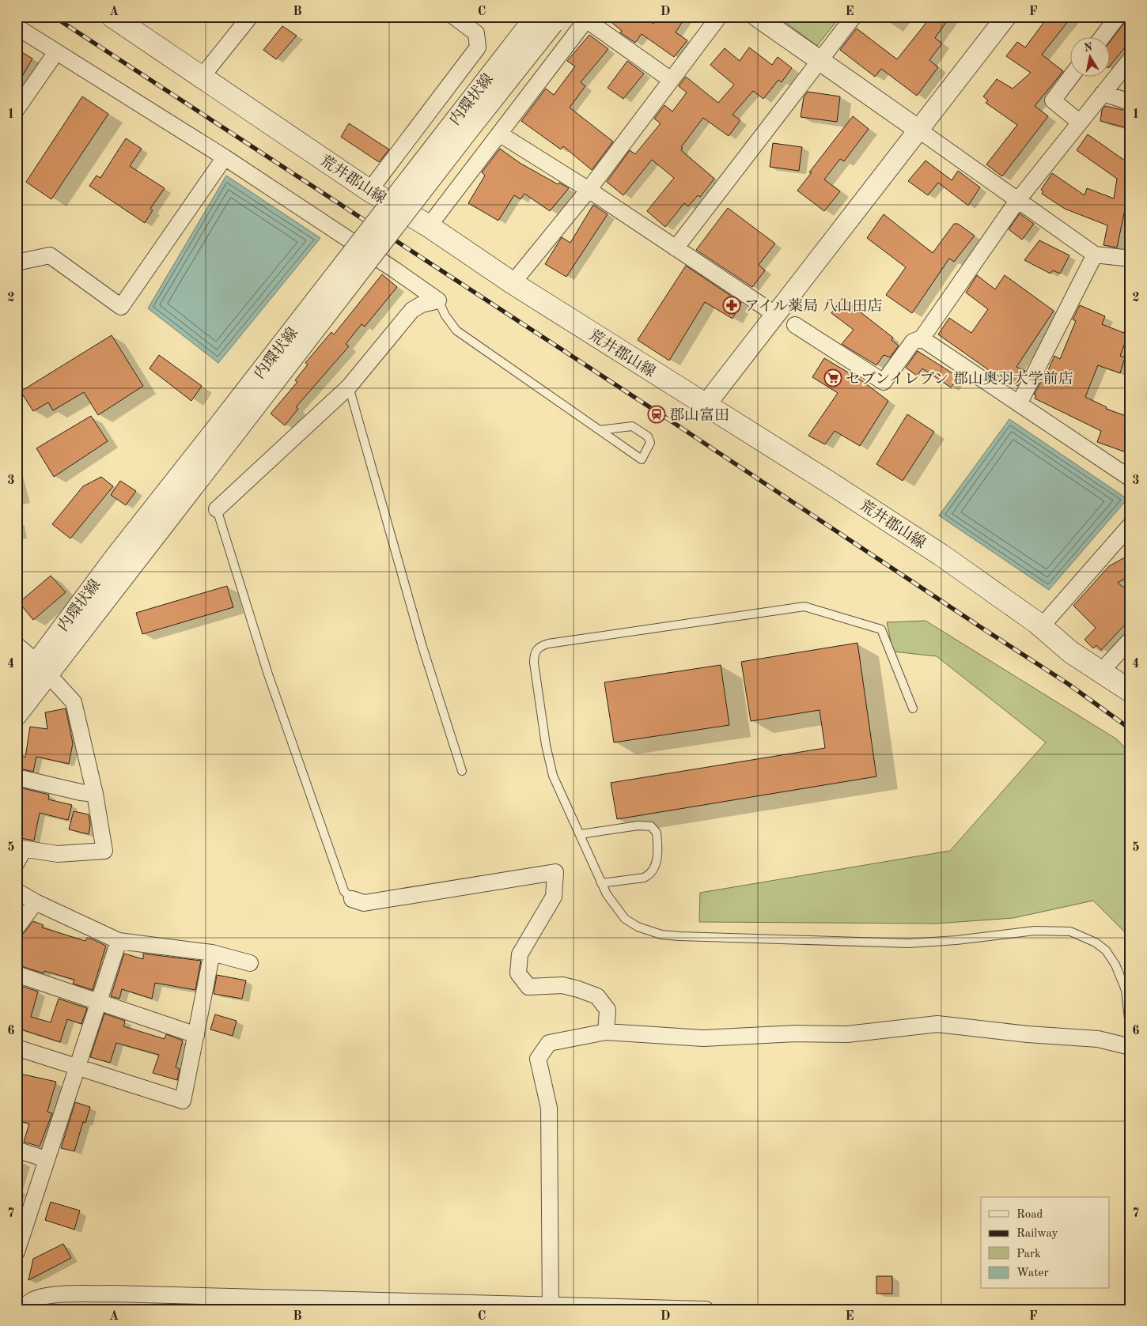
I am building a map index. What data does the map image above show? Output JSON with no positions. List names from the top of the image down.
{
  "streets": {
    "main road": ["荒井郡山線"],
    "street": ["内環状線"]
  },
  "places": {
    "pharmacy": ["アイル薬局 八山田店"],
    "supermarket": ["セブンイレブン 郡山奥羽大学前店"],
    "station": ["郡山富田"]
  },
  "legend": [
    "Road",
    "Railway",
    "Park",
    "Water"
  ],
  "north": "top",
  "grid": {
    "columns": [
      "A",
      "B",
      "C",
      "D",
      "E",
      "F"
    ],
    "rows": [
      "1",
      "2",
      "3",
      "4",
      "5",
      "6",
      "7"
    ]
  }
}
